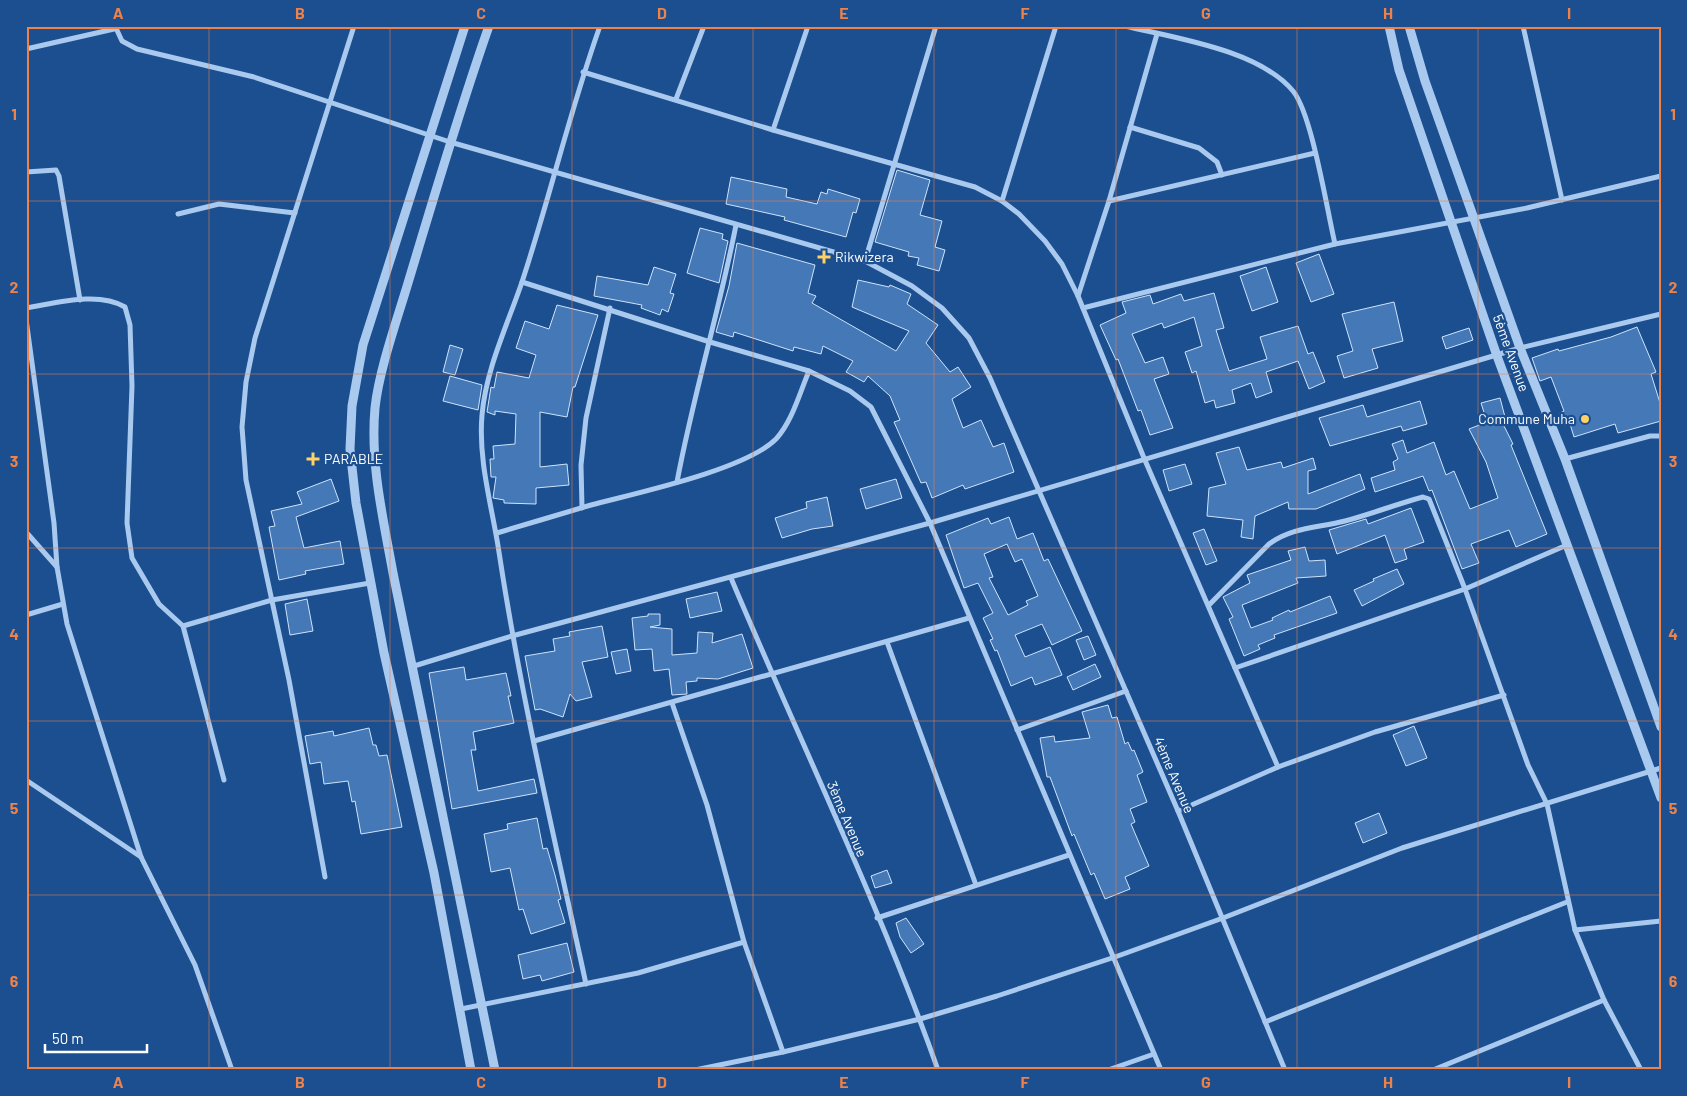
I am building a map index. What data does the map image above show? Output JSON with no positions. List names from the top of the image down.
{
  "streets": {
    "street": ["5ème Avenue", "4ème Avenue", "3ème Avenue"]
  },
  "places": {
    "health": ["Rikwizera", "PARABLE"],
    "other": ["Commune Muha"]
  },
  "scale_bar": "50 m",
  "grid": {
    "columns": [
      "A",
      "B",
      "C",
      "D",
      "E",
      "F",
      "G",
      "H",
      "I"
    ],
    "rows": [
      "1",
      "2",
      "3",
      "4",
      "5",
      "6"
    ]
  }
}
